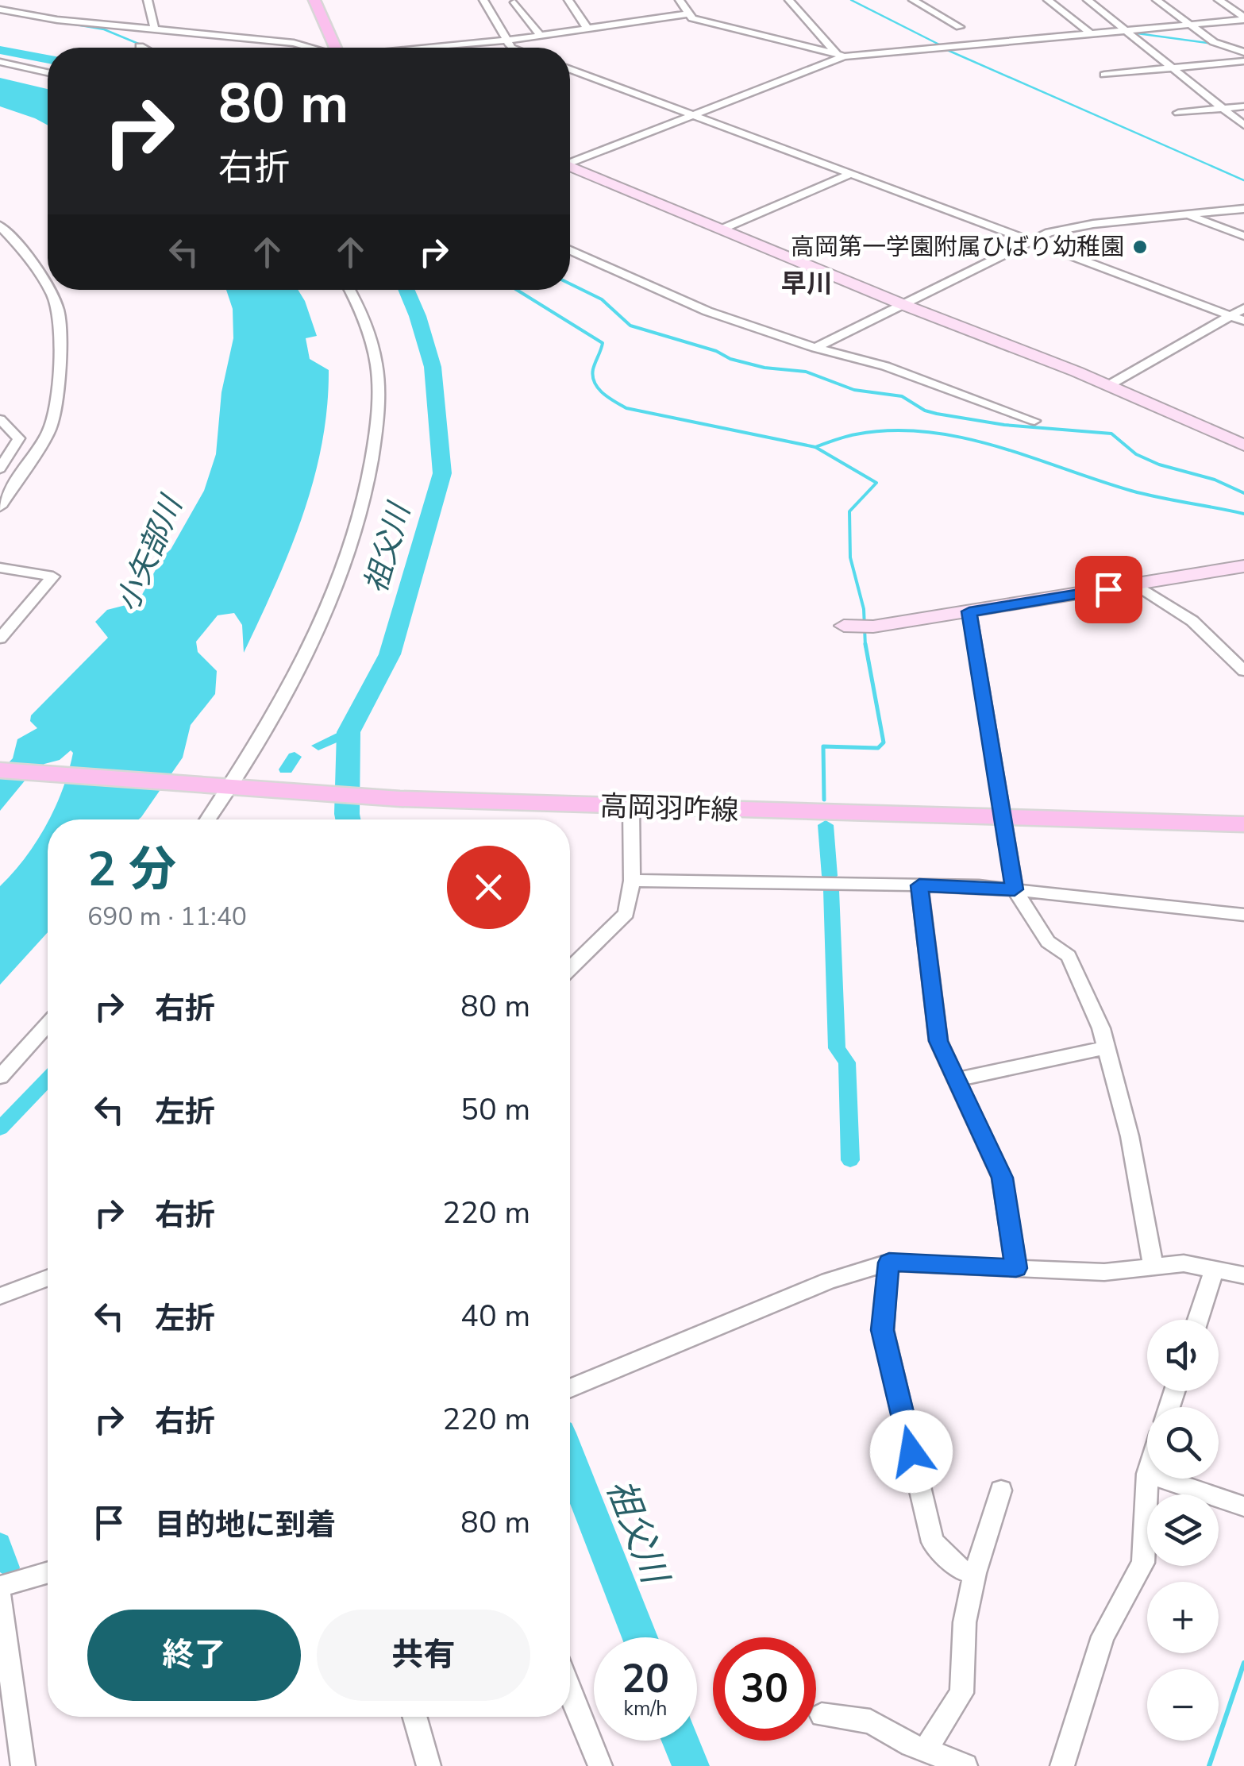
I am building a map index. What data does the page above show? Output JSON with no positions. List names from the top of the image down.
{
  "streets": {
    "main road": ["高岡羽咋線"]
  },
  "districts": ["早川"],
  "water": ["祖父川", "小矢部川"],
  "places": ["高岡第一学園附属ひばり幼稚園"],
  "page": {
    "turn": ["80 m", "右折"],
    "heading": ["2 分", "690 m · 11:40"],
    "list": [
      {
        "name": "右折",
        "value": "80 m"
      },
      {
        "name": "左折",
        "value": "50 m"
      },
      {
        "name": "右折",
        "value": "220 m"
      },
      {
        "name": "左折",
        "value": "40 m"
      },
      {
        "name": "右折",
        "value": "220 m"
      },
      {
        "name": "目的地に到着",
        "value": "80 m"
      }
    ],
    "map_buttons": ["+", "−"],
    "buttons": ["終了", "共有"],
    "speed": "20 km/h",
    "limit": "30"
  }
}
